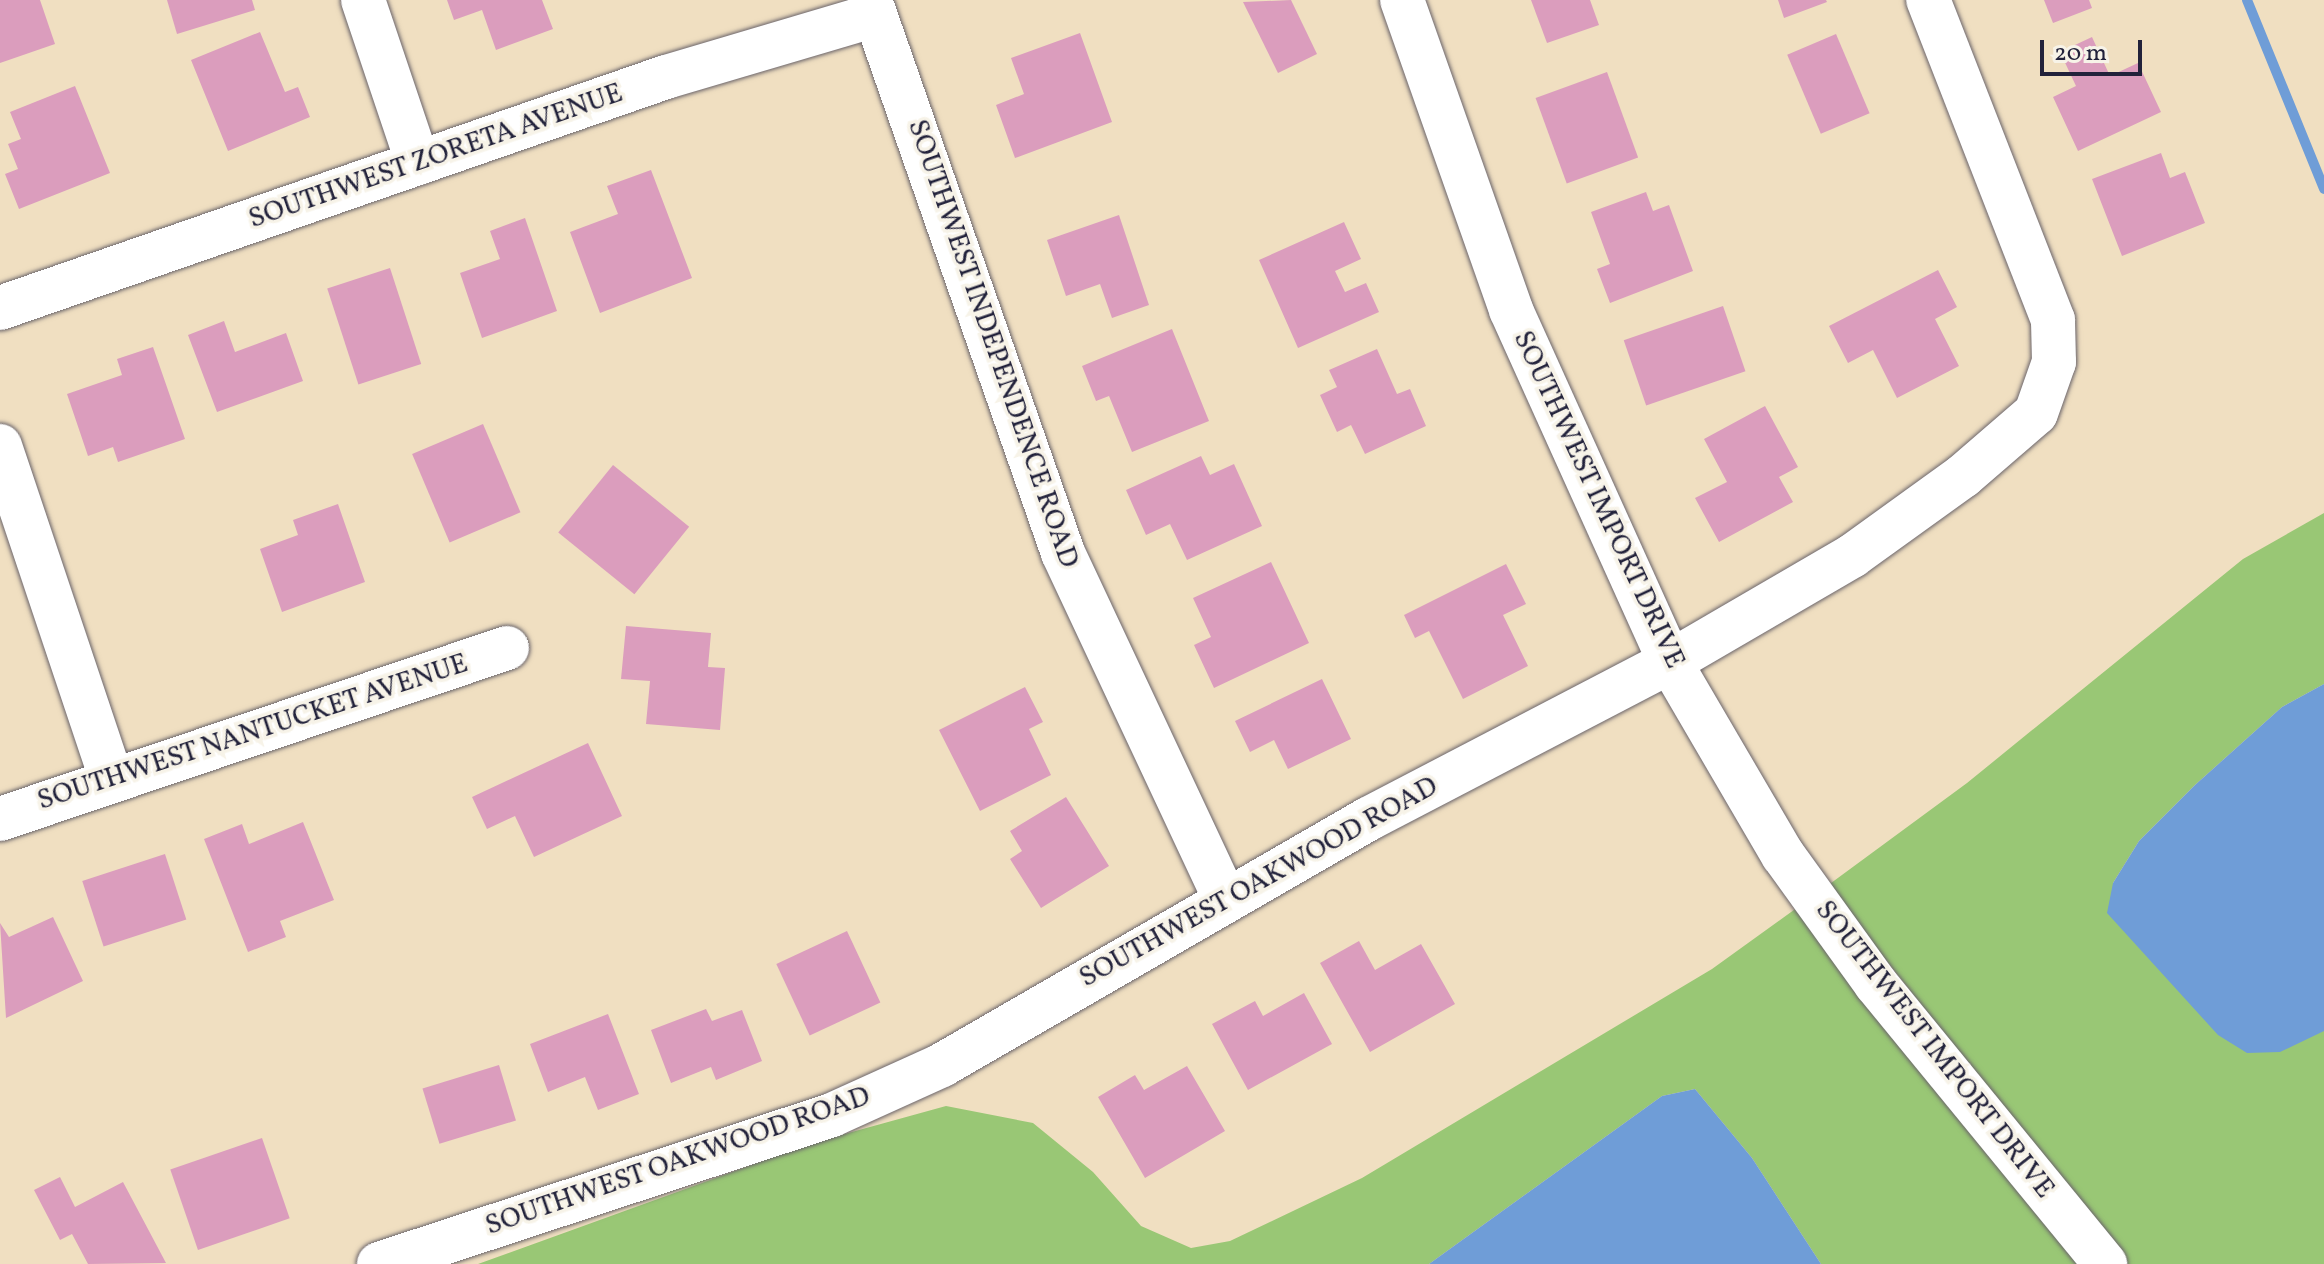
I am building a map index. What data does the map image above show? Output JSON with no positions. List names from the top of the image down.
{
  "streets": {
    "street": [
      "SOUTHWEST ZORETA AVENUE",
      "SOUTHWEST INDEPENDENCE ROAD",
      "SOUTHWEST IMPORT DRIVE",
      "SOUTHWEST NANTUCKET AVENUE",
      "SOUTHWEST OAKWOOD ROAD"
    ]
  },
  "crossings": [
    ["SOUTHWEST ZORETA AVENUE", "SOUTHWEST INDEPENDENCE ROAD"],
    ["SOUTHWEST INDEPENDENCE ROAD", "SOUTHWEST OAKWOOD ROAD"],
    ["SOUTHWEST IMPORT DRIVE", "SOUTHWEST OAKWOOD ROAD"]
  ],
  "scale_bar": "20 m"
}
